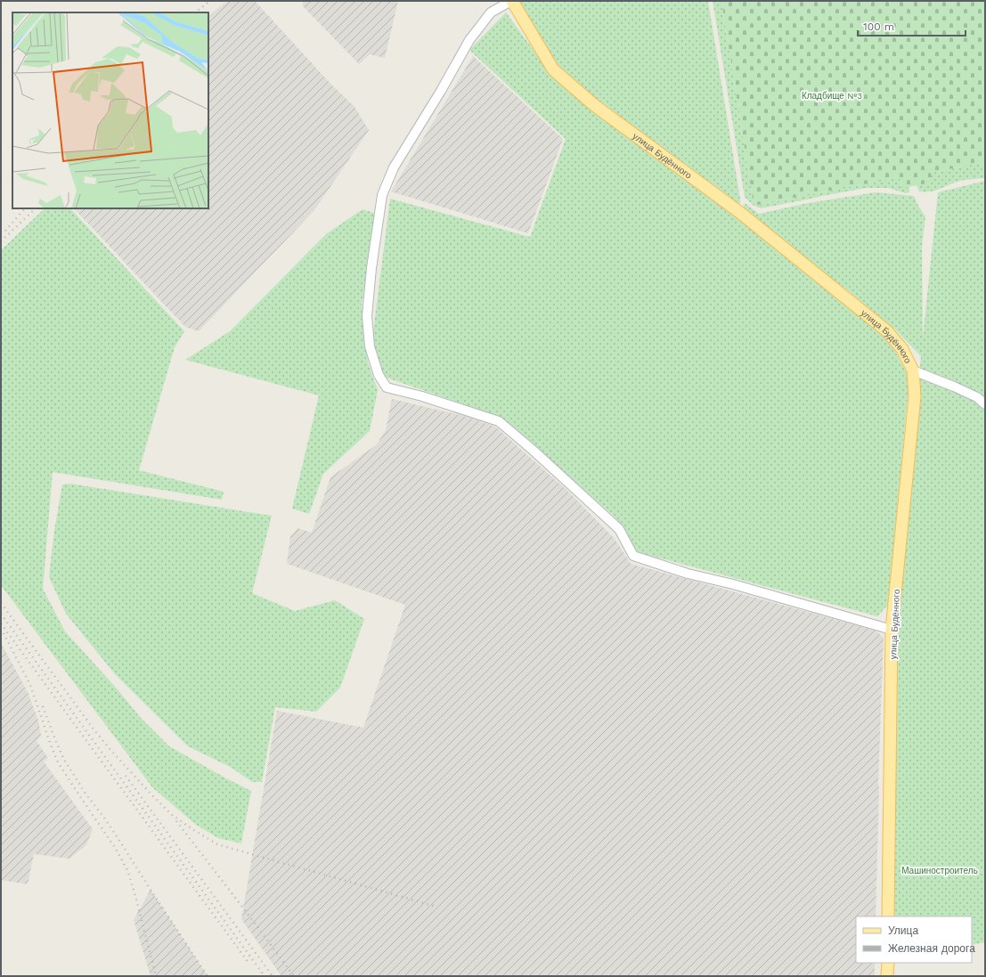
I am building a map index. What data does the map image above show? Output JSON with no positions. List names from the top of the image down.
{
  "streets": {
    "main road": ["улица Будённого"]
  },
  "parks": ["Кладбище №3", "Машиностроитель"],
  "legend": ["Улица", "Железная дорога"],
  "scale_bar": "100 m"
}
